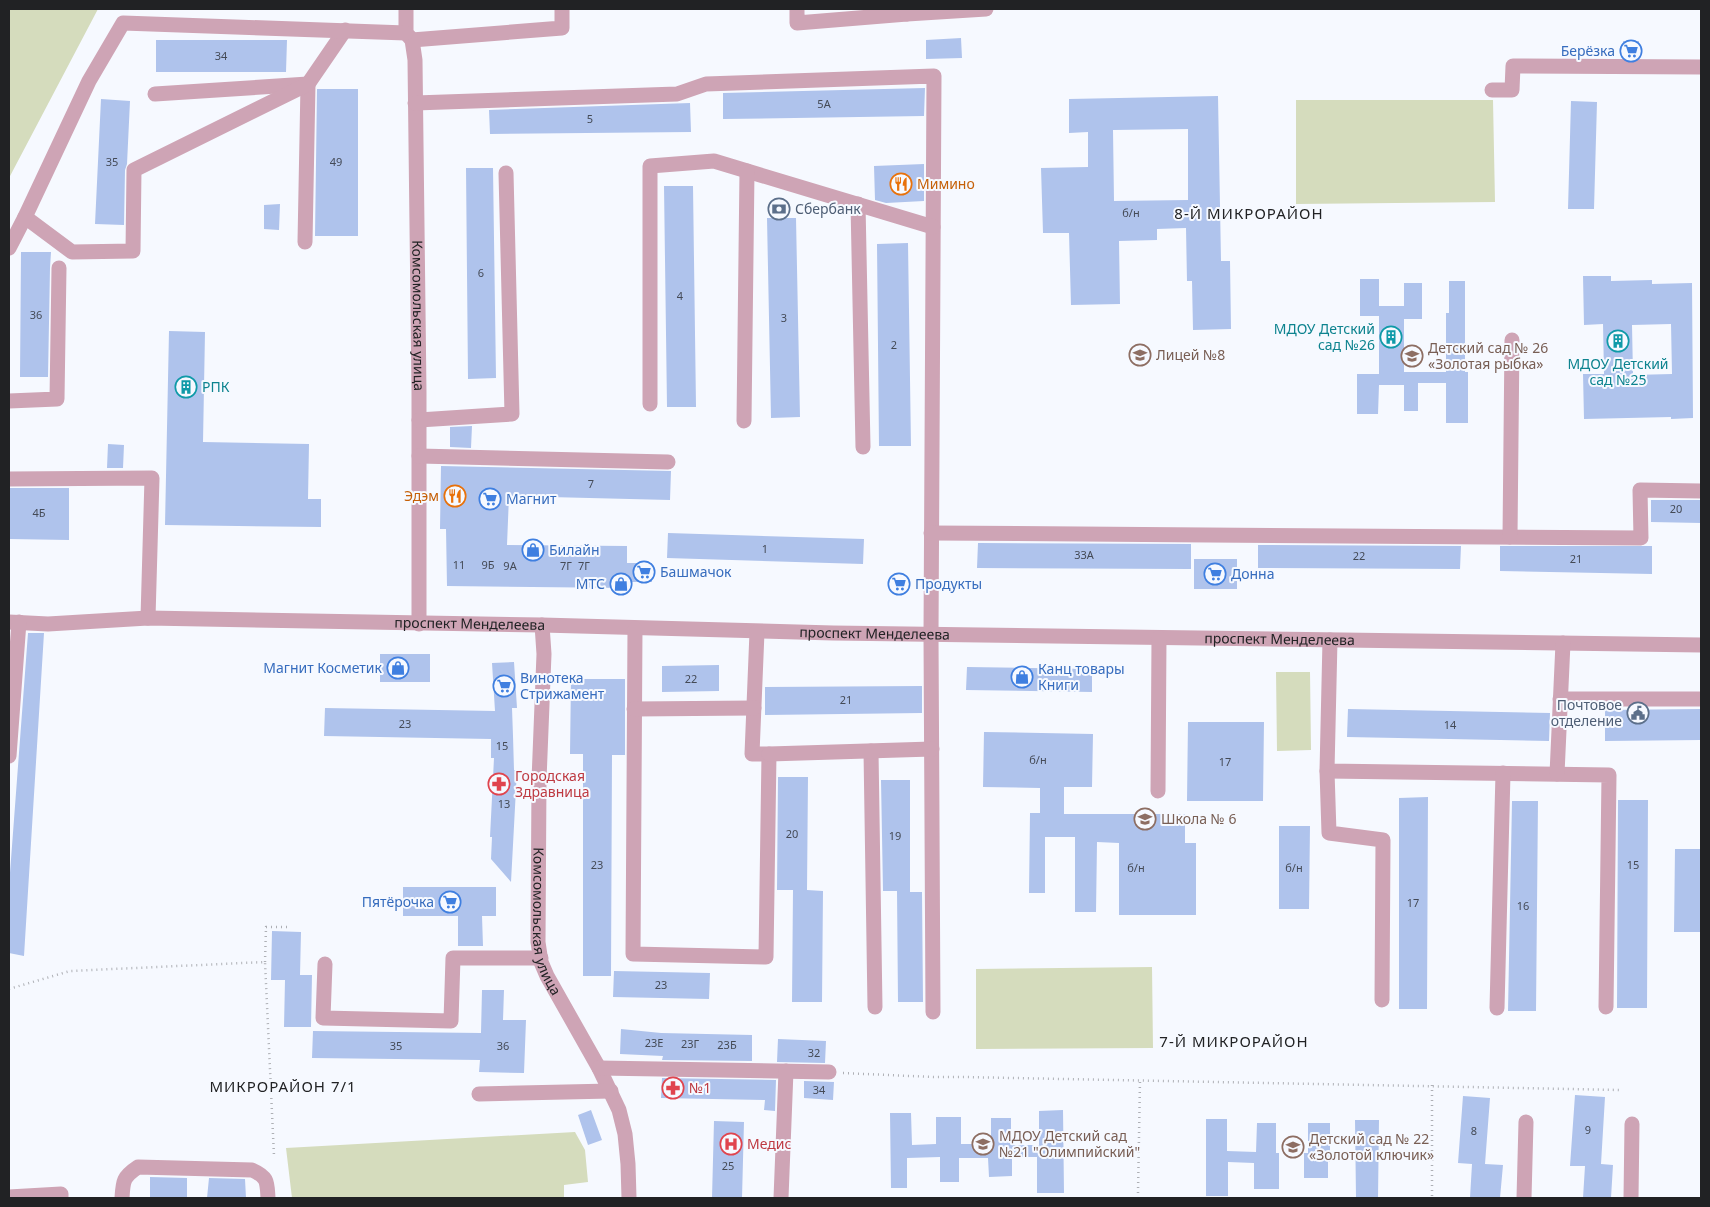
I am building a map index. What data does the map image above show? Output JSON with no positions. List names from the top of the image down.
{
  "streets": {
    "street": ["Комсомольская улица", "проспект Менделеева"]
  },
  "crossings": [
    ["Комсомольская улица", "проспект Менделеева"]
  ],
  "districts": ["8-Й МИКРОРАЙОН", "7-Й МИКРОРАЙОН", "МИКРОРАЙОН 7/1"],
  "places": {
    "supermarket": [
      "Берёзка",
      "Магнит",
      "Башмачок",
      "Донна",
      "Продукты",
      "Винотека Стрижамент",
      "Пятёрочка"
    ],
    "restaurant": ["Мимино", "Эдэм"],
    "bank": ["Сбербанк"],
    "building": ["МДОУ Детский сад №26", "МДОУ Детский сад №25", "РПК"],
    "school or university": [
      "Лицей №8",
      "Детский сад № 26 «Золотая рыбка»",
      "Школа № 6",
      "МДОУ Детский сад №21 \"Олимпийский\"",
      "Детский сад № 22 «Золотой ключик»"
    ],
    "shop": [
      "Билайн",
      "МТС",
      "Магнит Косметик",
      "Канц товары Книги"
    ],
    "public building": ["Почтовое отделение"],
    "pharmacy": ["Городская Здравница", "№1"],
    "hospital": ["Медис"]
  },
  "house_numbers": [
    "34",
    "5А",
    "5",
    "35",
    "49",
    "б/н",
    "6",
    "4",
    "36",
    "3",
    "2",
    "7",
    "20",
    "4Б",
    "1",
    "33А",
    "22",
    "21",
    "11",
    "9Б",
    "9А",
    "7Г",
    "7Г",
    "22",
    "21",
    "23",
    "14",
    "15",
    "б/н",
    "17",
    "13",
    "20",
    "19",
    "23",
    "15",
    "б/н",
    "б/н",
    "17",
    "16",
    "23",
    "23Е",
    "23Г",
    "23Б",
    "35",
    "36",
    "32",
    "34",
    "9",
    "8",
    "25"
  ]
}
